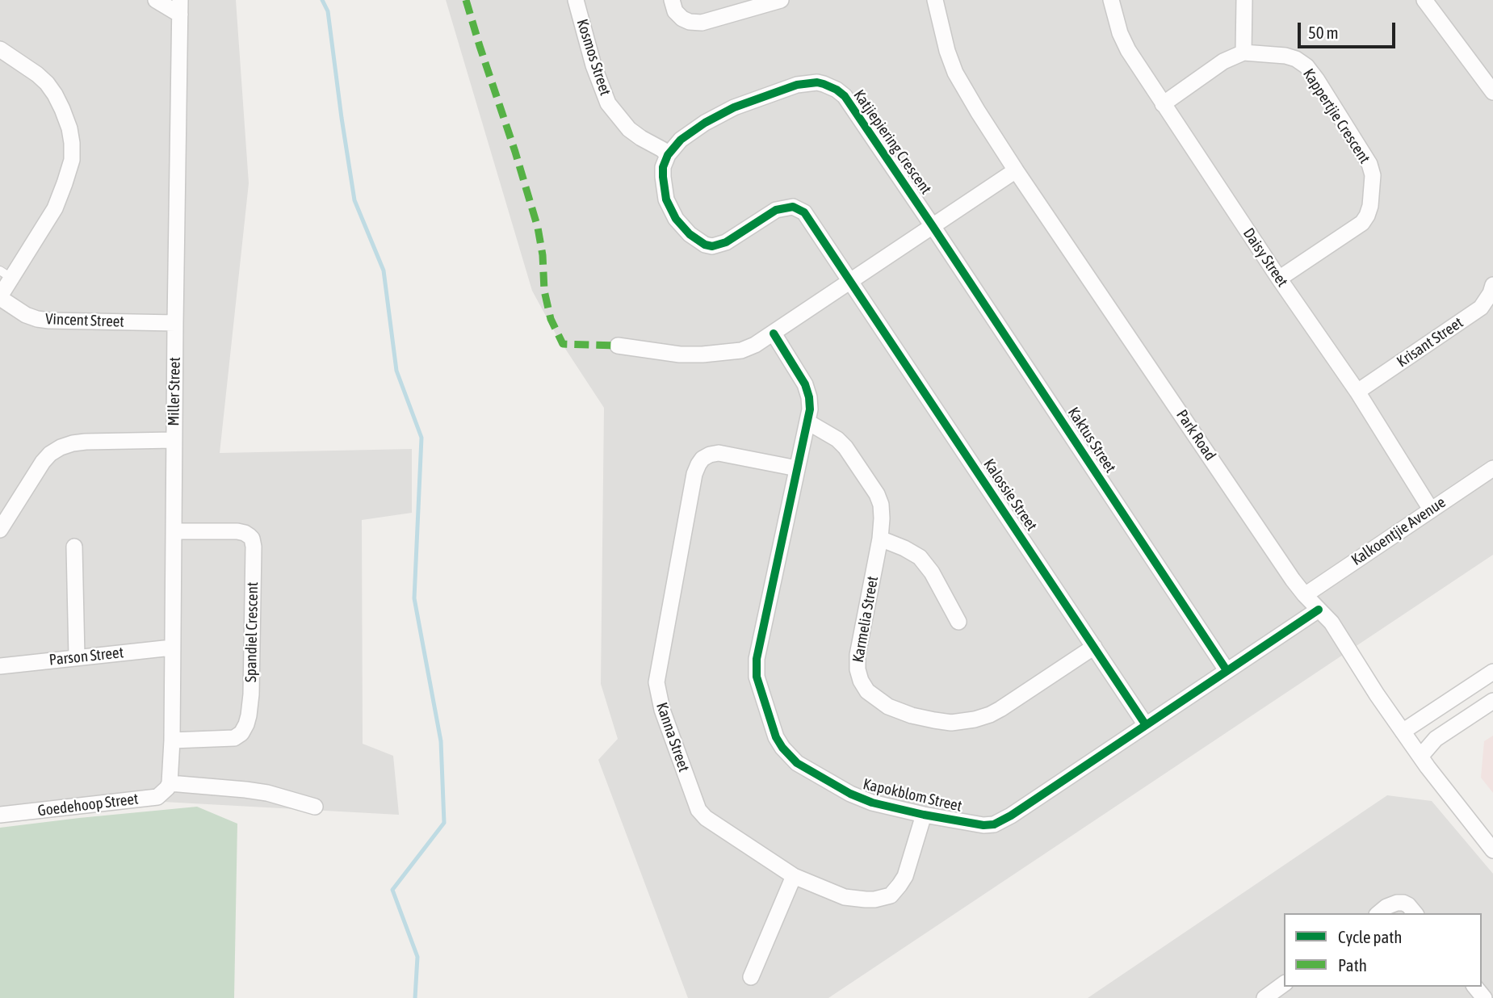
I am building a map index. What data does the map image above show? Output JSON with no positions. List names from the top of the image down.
{
  "streets": {
    "street": [
      "Kosmos Street",
      "Kappertjie Crescent",
      "Katjiepiering Crescent",
      "Daisy Street",
      "Vincent Street",
      "Krisant Street",
      "Miller Street",
      "Park Road",
      "Kaktus Street",
      "Kalossie Street",
      "Kalkoentjie Avenue",
      "Karmelia Street",
      "Spandiel Crescent",
      "Parson Street",
      "Kanna Street",
      "Kapokblom Street",
      "Goedehoop Street"
    ]
  },
  "crossings": [
    ["Kosmos Street", "Katjiepiering Crescent"],
    ["Kappertjie Crescent", "Daisy Street"],
    ["Katjiepiering Crescent", "Kaktus Street"],
    ["Daisy Street", "Krisant Street"],
    ["Daisy Street", "Kalkoentjie Avenue"],
    ["Vincent Street", "Miller Street"],
    ["Miller Street", "Spandiel Crescent"],
    ["Miller Street", "Parson Street"],
    ["Miller Street", "Goedehoop Street"],
    ["Park Road", "Kalkoentjie Avenue"],
    ["Park Road", "Kapokblom Street"],
    ["Kaktus Street", "Kapokblom Street"],
    ["Kalossie Street", "Karmelia Street"],
    ["Kalossie Street", "Kapokblom Street"],
    ["Karmelia Street", "Kapokblom Street"],
    ["Kanna Street", "Kapokblom Street"]
  ],
  "legend": ["Cycle path", "Path"],
  "scale_bar": "50 m"
}
